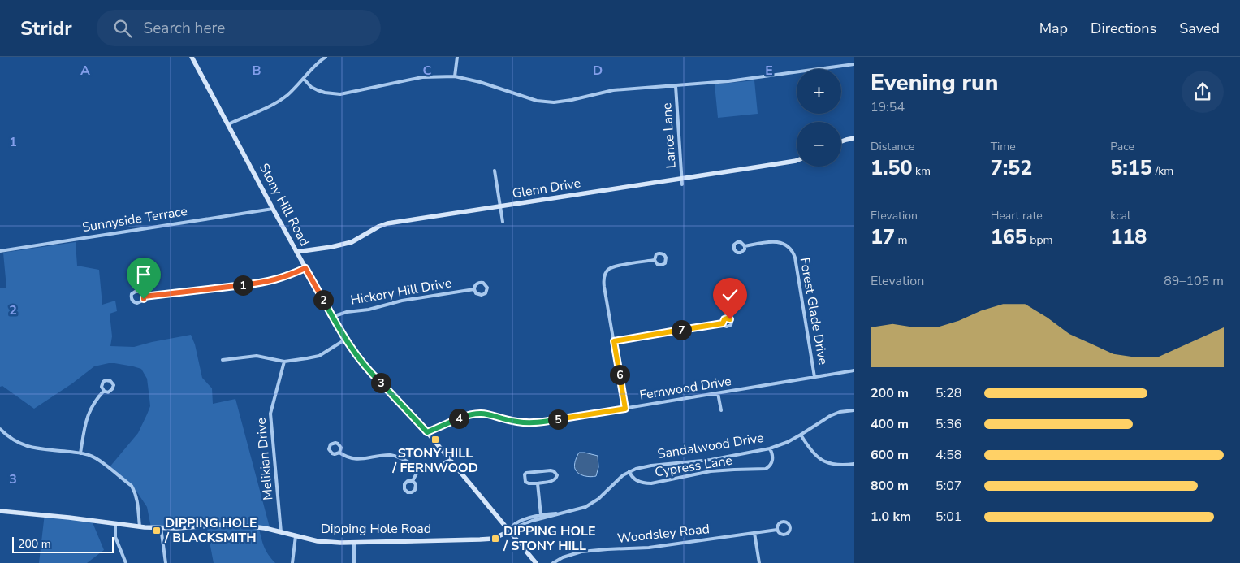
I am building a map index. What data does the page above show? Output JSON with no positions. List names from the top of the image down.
{
  "streets": {
    "main road": ["Glenn Drive", "Stony Hill Road", "Dipping Hole Road"],
    "street": [
      "Lance Lane",
      "Sunnyside Terrace",
      "Hickory Hill Drive",
      "Forest Glade Drive",
      "Fernwood Drive",
      "Sandalwood Drive",
      "Melikian Drive",
      "Cypress Lane",
      "Woodsley Road"
    ]
  },
  "crossings": [
    ["Lance Lane", "Glenn Drive"],
    ["Glenn Drive", "Stony Hill Road"],
    ["Stony Hill Road", "Sunnyside Terrace"],
    ["Stony Hill Road", "Hickory Hill Drive"],
    ["Stony Hill Road", "Fernwood Drive"],
    ["Stony Hill Road", "Dipping Hole Road"],
    ["Forest Glade Drive", "Fernwood Drive"],
    ["Sandalwood Drive", "Cypress Lane"],
    ["Melikian Drive", "Dipping Hole Road"]
  ],
  "places": {
    "transit": ["STONY HILL / FERNWOOD", "DIPPING HOLE / BLACKSMITH", "DIPPING HOLE / STONY HILL"]
  },
  "scale_bar": "200 m",
  "page": {
    "header": "Stridr",
    "search": "Search here",
    "nav": ["Map", "Directions", "Saved"],
    "heading": ["Evening run", "19:54"],
    "map_buttons": ["+", "−"],
    "stats": [
      ["Distance", "1.50 km"],
      ["Time", "7:52"],
      ["Pace", "5:15 /km"],
      ["Elevation", "17 m"],
      ["Heart rate", "165 bpm"],
      ["kcal", "118"]
    ],
    "chart": ["Elevation", "89–105 m"],
    "pins": [
      "1",
      "2",
      "7",
      "6",
      "3",
      "4",
      "5"
    ],
    "list": [
      {
        "name": "200 m",
        "note": "5:28"
      },
      {
        "name": "400 m",
        "note": "5:36"
      },
      {
        "name": "600 m",
        "note": "4:58"
      },
      {
        "name": "800 m",
        "note": "5:07"
      },
      {
        "name": "1.0 km",
        "note": "5:01"
      }
    ],
    "scale": "200 m"
  },
  "grid": {
    "columns": [
      "A",
      "B",
      "C",
      "D",
      "E"
    ],
    "rows": ["1", "2", "3"]
  }
}
